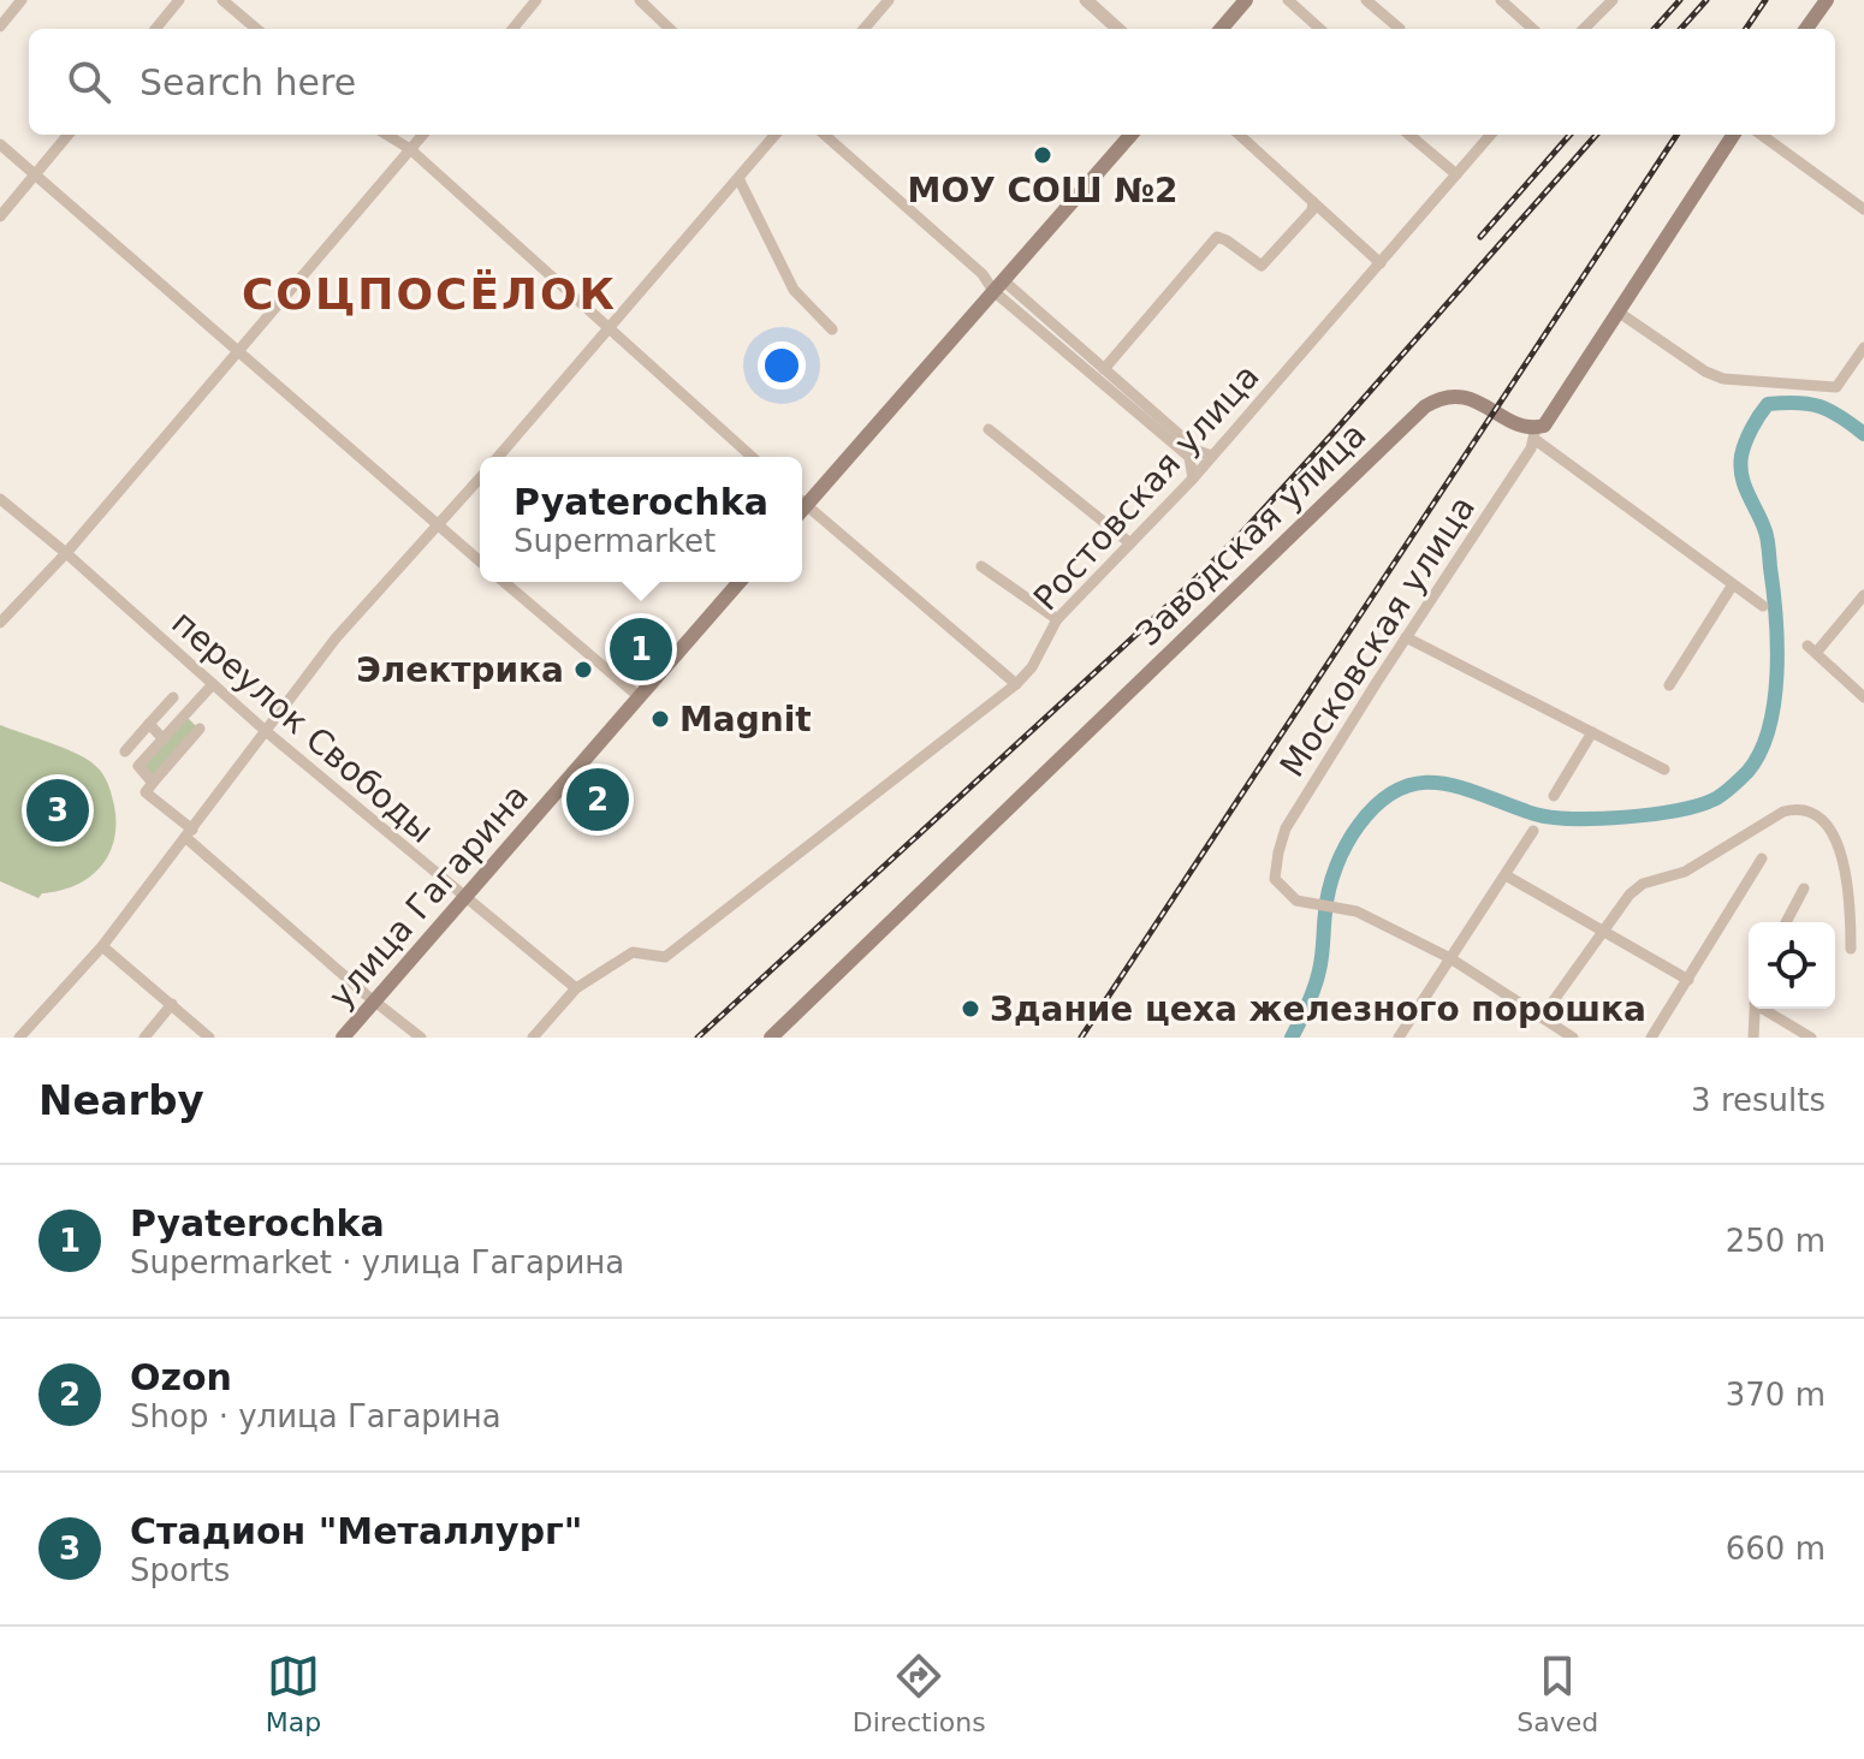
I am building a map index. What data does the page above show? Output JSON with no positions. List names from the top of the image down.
{
  "streets": {
    "main road": ["Заводская улица", "улица Гагарина"],
    "street": ["Ростовская улица", "Московская улица", "переулок Свободы"]
  },
  "crossings": [
    ["Ростовская улица", "переулок Свободы"],
    ["Заводская улица", "Московская улица"],
    ["переулок Свободы", "улица Гагарина"]
  ],
  "districts": ["СОЦПОСЁЛОК"],
  "places": [
    "МОУ СОШ №2",
    "Электрика",
    "Magnit",
    "Здание цеха железного порошка"
  ],
  "page": {
    "search": "Search here",
    "popup": ["Pyaterochka", "Supermarket"],
    "pins": ["1", "2", "3"],
    "heading": ["Nearby", "3 results"],
    "list": [
      {
        "mark": "1",
        "name": "Pyaterochka",
        "note": "Supermarket · улица Гагарина",
        "value": "250 m"
      },
      {
        "mark": "2",
        "name": "Ozon",
        "note": "Shop · улица Гагарина",
        "value": "370 m"
      },
      {
        "mark": "3",
        "name": "Стадион \"Металлург\"",
        "note": "Sports",
        "value": "660 m"
      }
    ],
    "nav": ["Map", "Directions", "Saved"]
  }
}
